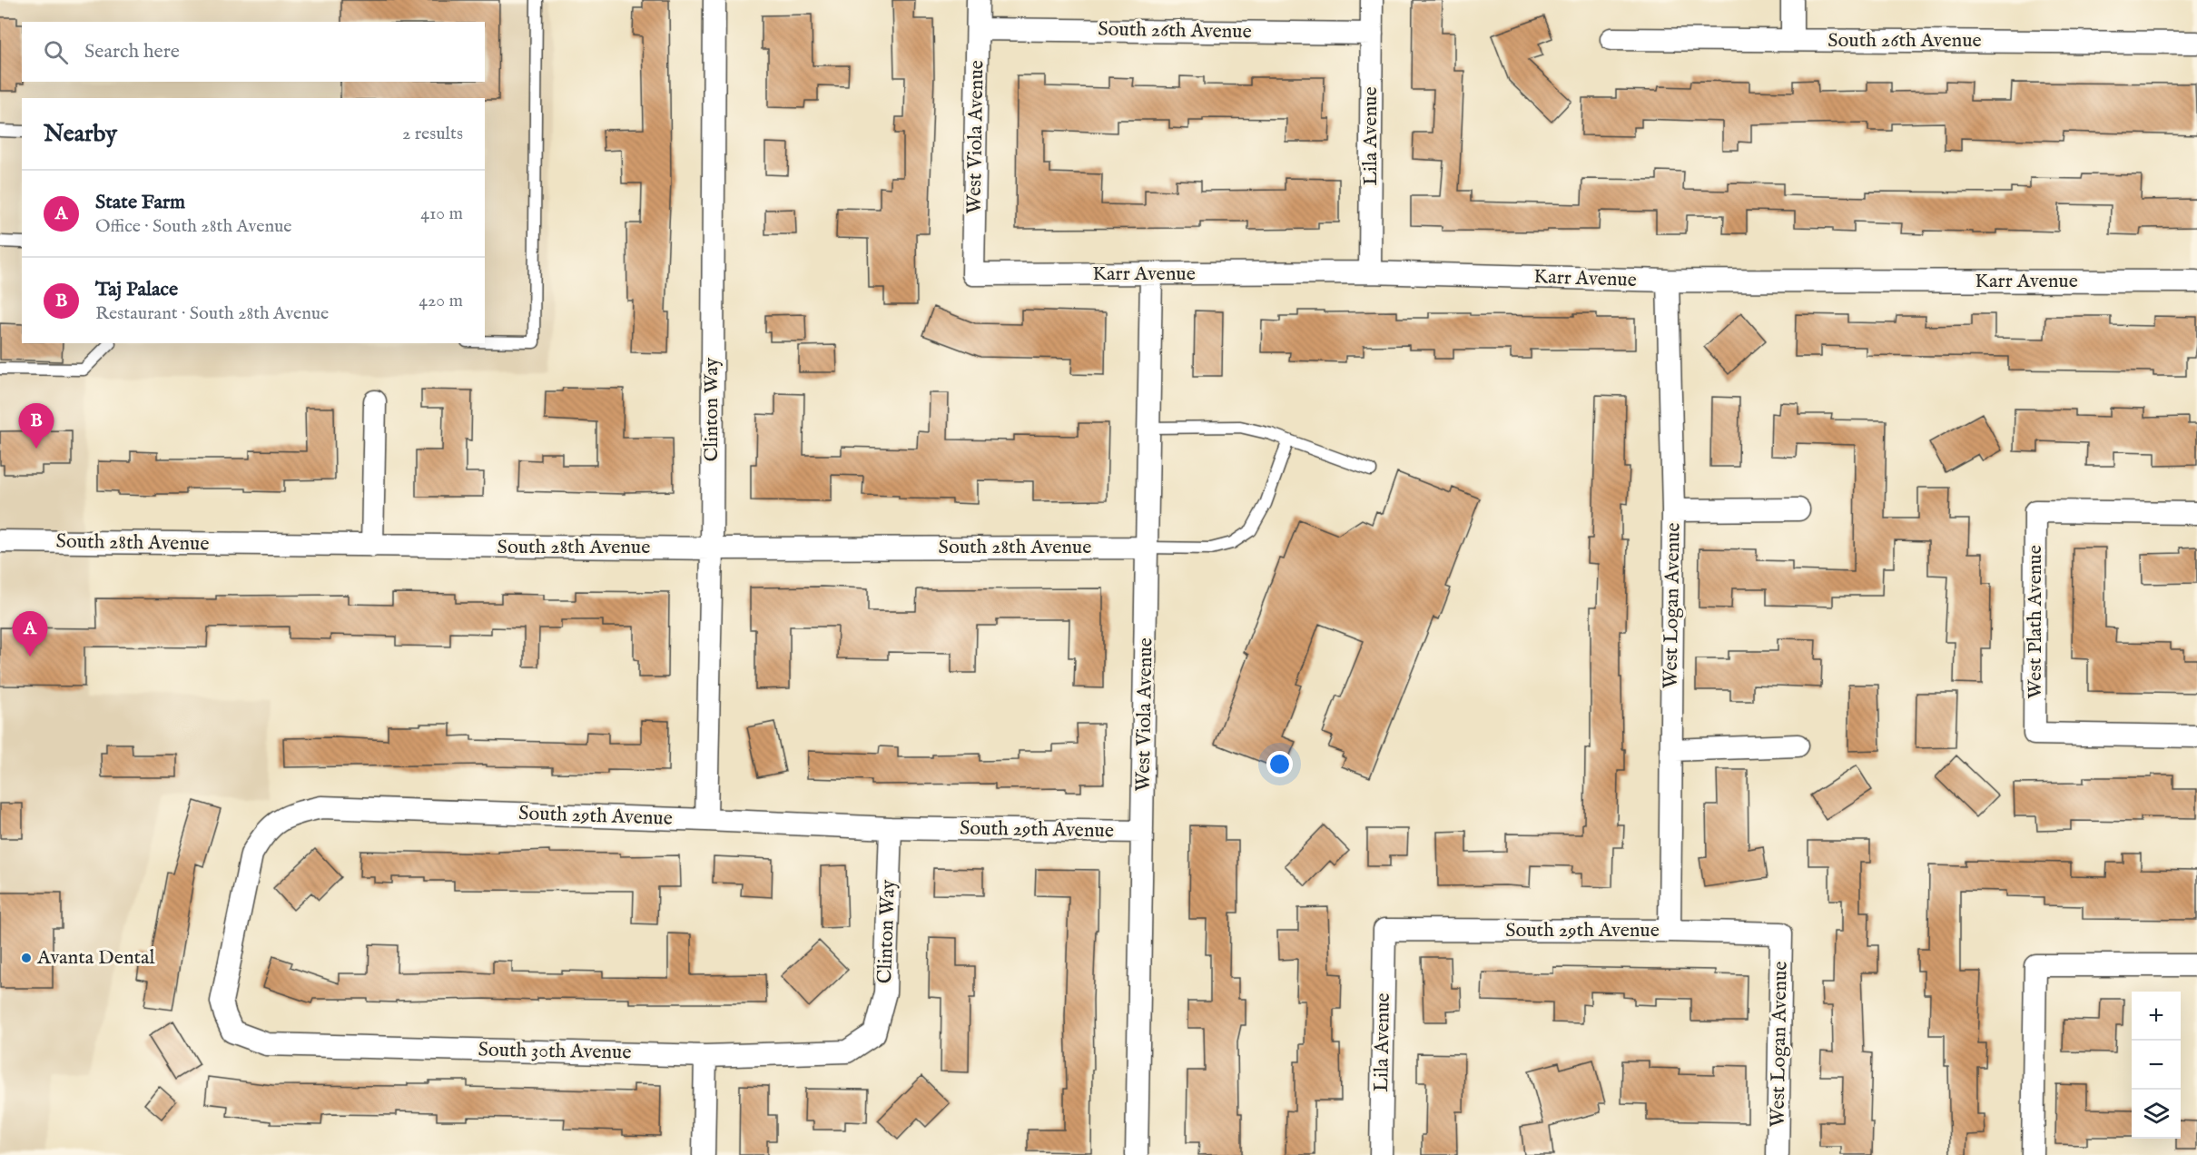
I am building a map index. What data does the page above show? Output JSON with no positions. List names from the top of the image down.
{
  "streets": {
    "street": [
      "South 26th Avenue",
      "Lila Avenue",
      "West Viola Avenue",
      "Karr Avenue",
      "Clinton Way",
      "South 28th Avenue",
      "West Logan Avenue",
      "West Plath Avenue",
      "South 29th Avenue",
      "South 30th Avenue"
    ]
  },
  "crossings": [
    ["South 26th Avenue", "Lila Avenue"],
    ["South 26th Avenue", "West Viola Avenue"],
    ["Lila Avenue", "Karr Avenue"],
    ["Lila Avenue", "South 29th Avenue"],
    ["West Viola Avenue", "Karr Avenue"],
    ["West Viola Avenue", "South 28th Avenue"],
    ["West Viola Avenue", "South 29th Avenue"],
    ["Karr Avenue", "West Logan Avenue"],
    ["Clinton Way", "South 28th Avenue"],
    ["Clinton Way", "South 29th Avenue"],
    ["Clinton Way", "South 30th Avenue"],
    ["West Logan Avenue", "South 29th Avenue"],
    ["South 29th Avenue", "South 30th Avenue"]
  ],
  "places": ["Avanta Dental"],
  "page": {
    "search": "Search here",
    "heading": ["Nearby", "2 results"],
    "list": [
      {
        "mark": "A",
        "name": "State Farm",
        "note": "Office · South 28th Avenue",
        "value": "410 m"
      },
      {
        "mark": "B",
        "name": "Taj Palace",
        "note": "Restaurant · South 28th Avenue",
        "value": "420 m"
      }
    ],
    "pins": ["B", "A"],
    "map_buttons": ["+", "−"]
  }
}
